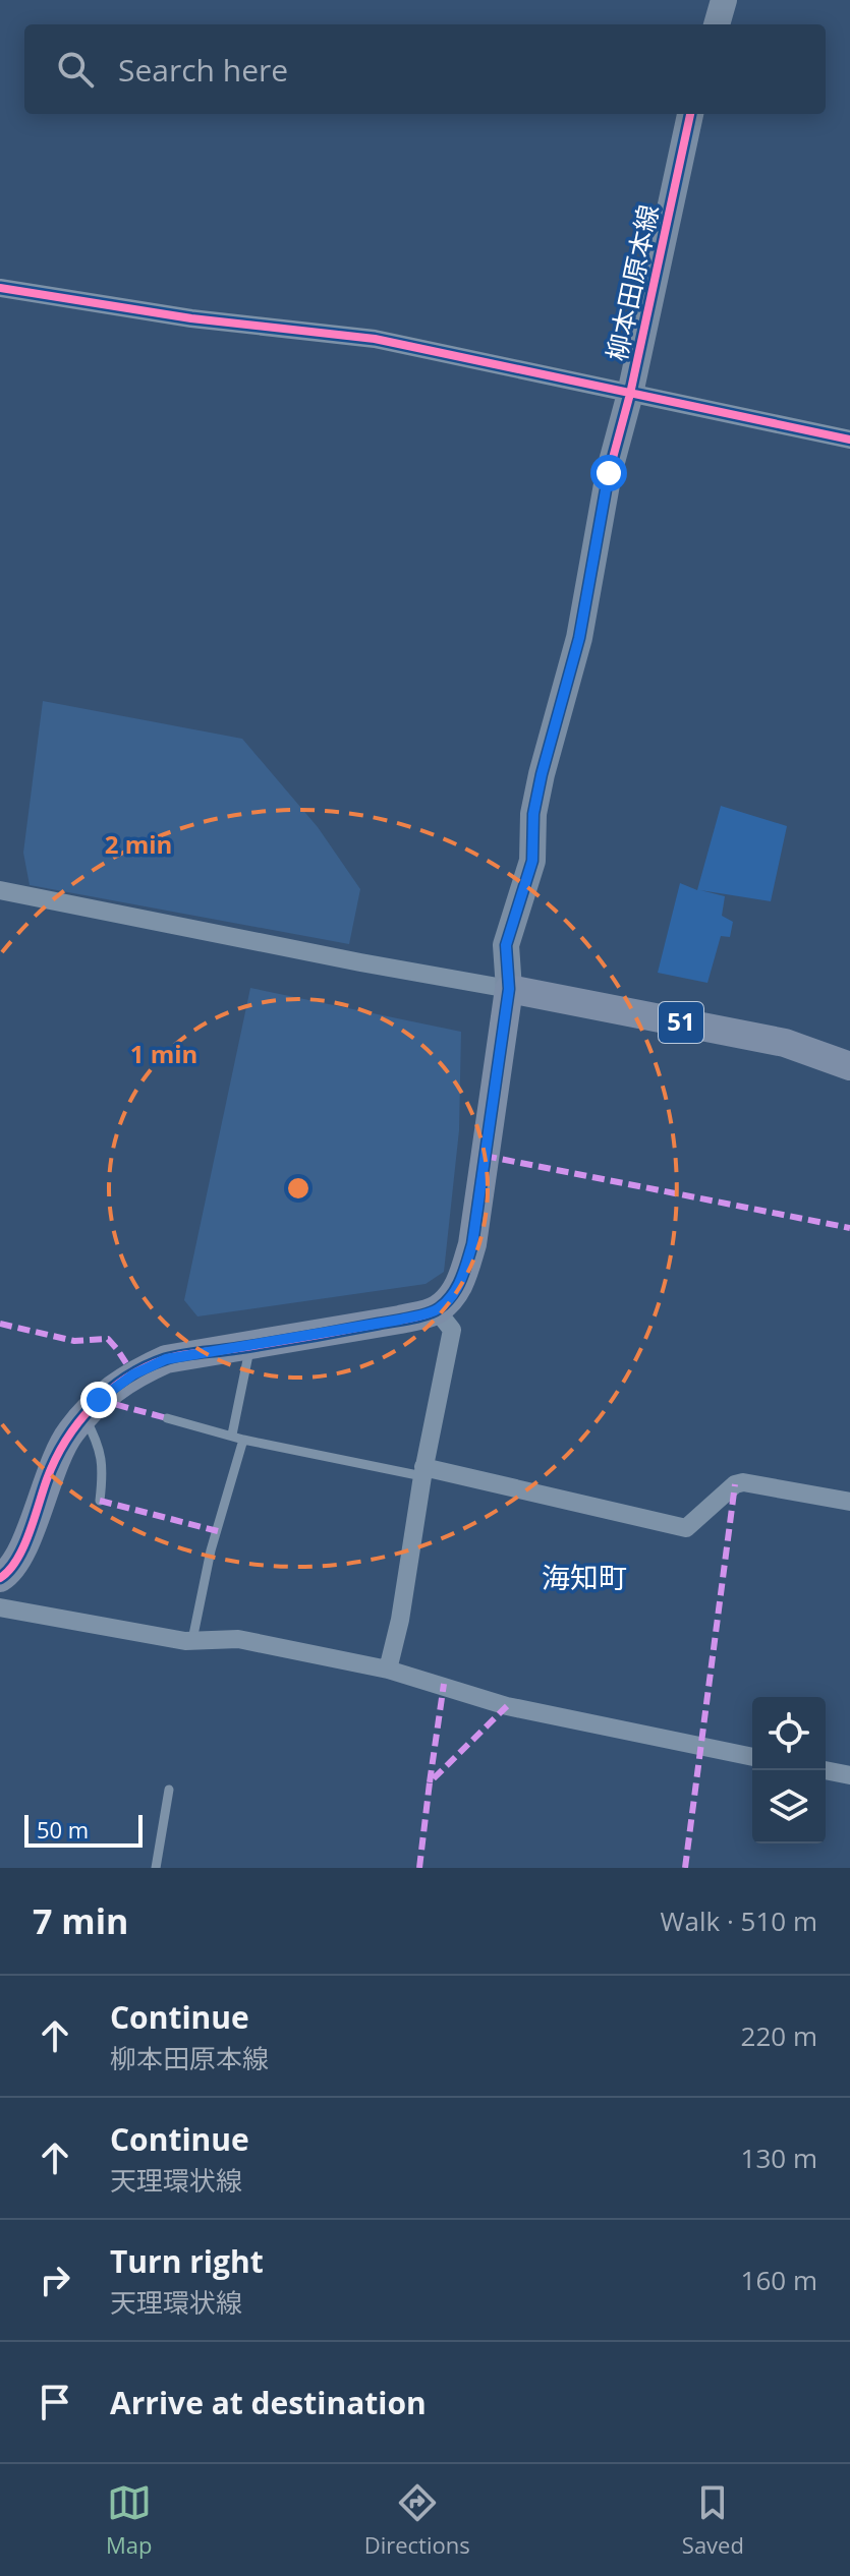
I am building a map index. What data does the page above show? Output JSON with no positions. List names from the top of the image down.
{
  "streets": {
    "main road": ["柳本田原本線", "51"]
  },
  "crossings": [
    ["柳本田原本線", "51"]
  ],
  "districts": ["海知町"],
  "scale_bar": "50 m",
  "page": {
    "search": "Search here",
    "scale": "50 m",
    "heading": ["7 min", "Walk · 510 m"],
    "list": [
      ["Continue", "柳本田原本線", "220 m"],
      ["Continue", "天理環状線", "130 m"],
      ["Turn right", "天理環状線", "160 m"],
      "Arrive at destination"
    ],
    "nav": ["Map", "Directions", "Saved"]
  },
  "rings": ["2 min", "1 min"]
}
